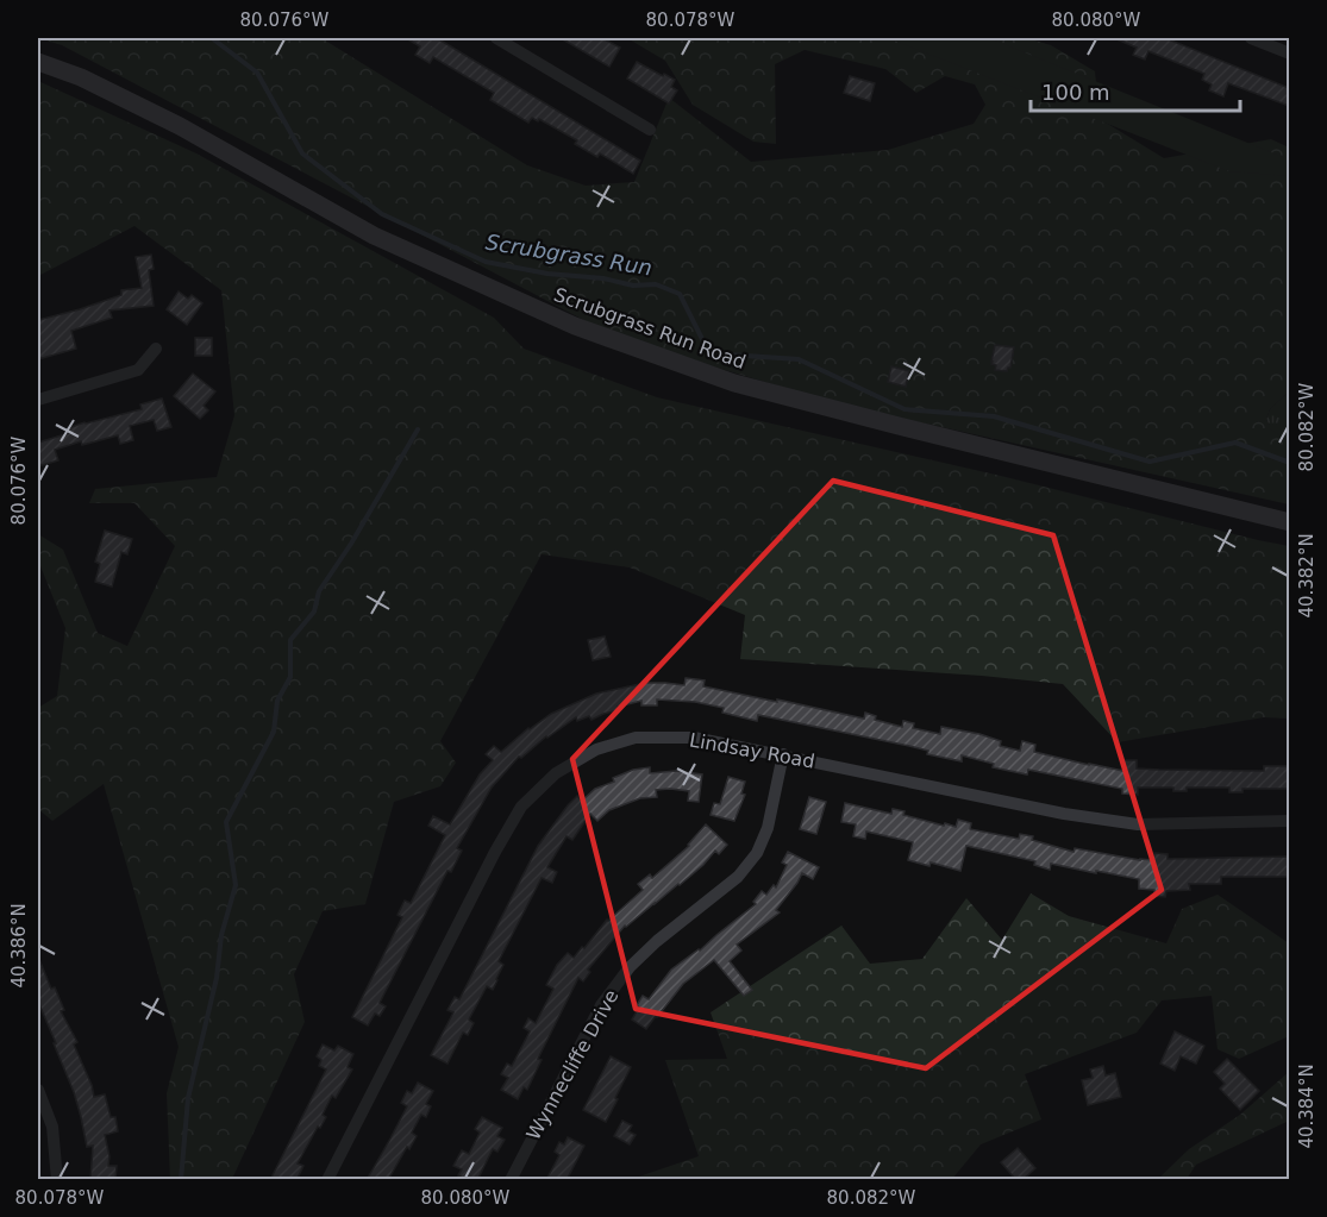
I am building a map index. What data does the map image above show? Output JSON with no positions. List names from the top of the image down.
{
  "streets": {
    "street": ["Scrubgrass Run Road", "Lindsay Road", "Wynnecliffe Drive"]
  },
  "crossings": [
    ["Lindsay Road", "Wynnecliffe Drive"]
  ],
  "water": ["Scrubgrass Run"],
  "scale_bar": "100 m",
  "coordinates": [
    "80.076°W",
    "80.078°W",
    "80.080°W",
    "80.082°W",
    "40.382°N",
    "40.386°N",
    "40.384°N"
  ]
}
